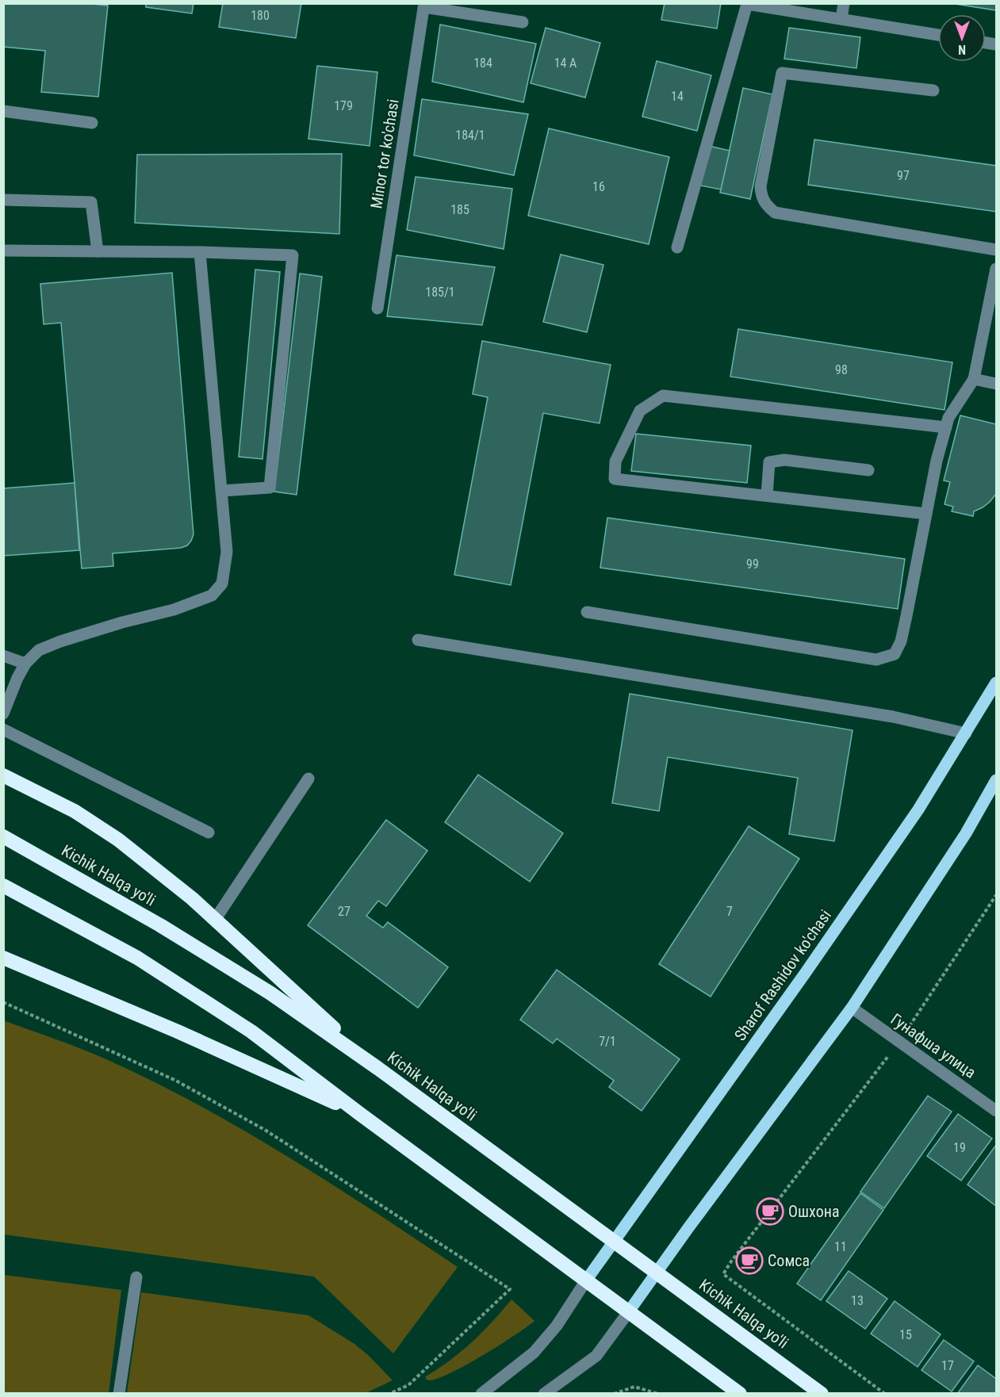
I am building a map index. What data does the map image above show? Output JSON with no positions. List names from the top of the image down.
{
  "streets": {
    "highway": ["Kichik Halqa yo'li"],
    "main road": ["Sharof Rashidov ko'chasi"],
    "street": ["Minor tor ko'chasi", "Гунафша улица"]
  },
  "crossings": [
    ["Kichik Halqa yo'li", "Sharof Rashidov ko'chasi"]
  ],
  "places": {
    "cafe": ["Ошхона", "Сомса"]
  },
  "house_numbers": [
    "180",
    "184",
    "14 А",
    "14",
    "179",
    "184/1",
    "97",
    "16",
    "185",
    "185/1",
    "98",
    "99",
    "27",
    "7",
    "7/1",
    "19",
    "11",
    "13",
    "15",
    "17"
  ],
  "north": "bottom"
}
